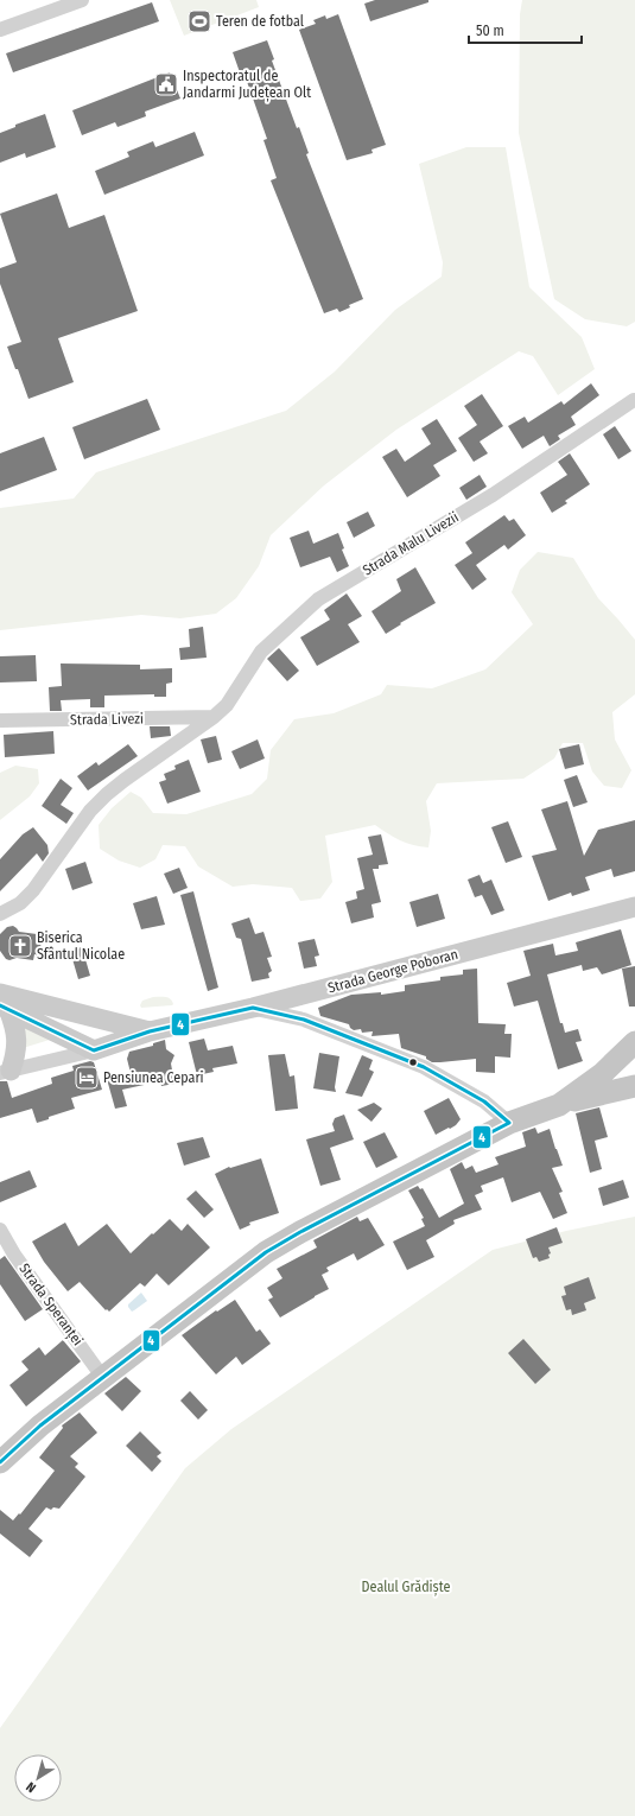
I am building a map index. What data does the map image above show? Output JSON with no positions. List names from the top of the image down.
{
  "streets": {
    "main road": ["Strada George Poboran"],
    "street": ["Strada Malu Livezii", "Strada Livezi", "Strada Speranței"]
  },
  "crossings": [
    ["Strada Malu Livezii", "Strada Livezi"]
  ],
  "parks": ["Dealul Grădiște"],
  "places": {
    "sports": ["Teren de fotbal"],
    "public building": ["Inspectoratul de Jandarmi Județean Olt"],
    "church": ["Biserica Sfântul Nicolae"],
    "hotel": ["Pensiunea Cepari"]
  },
  "lines": ["transit line 4"],
  "scale_bar": "50 m",
  "north": "bottom left"
}
